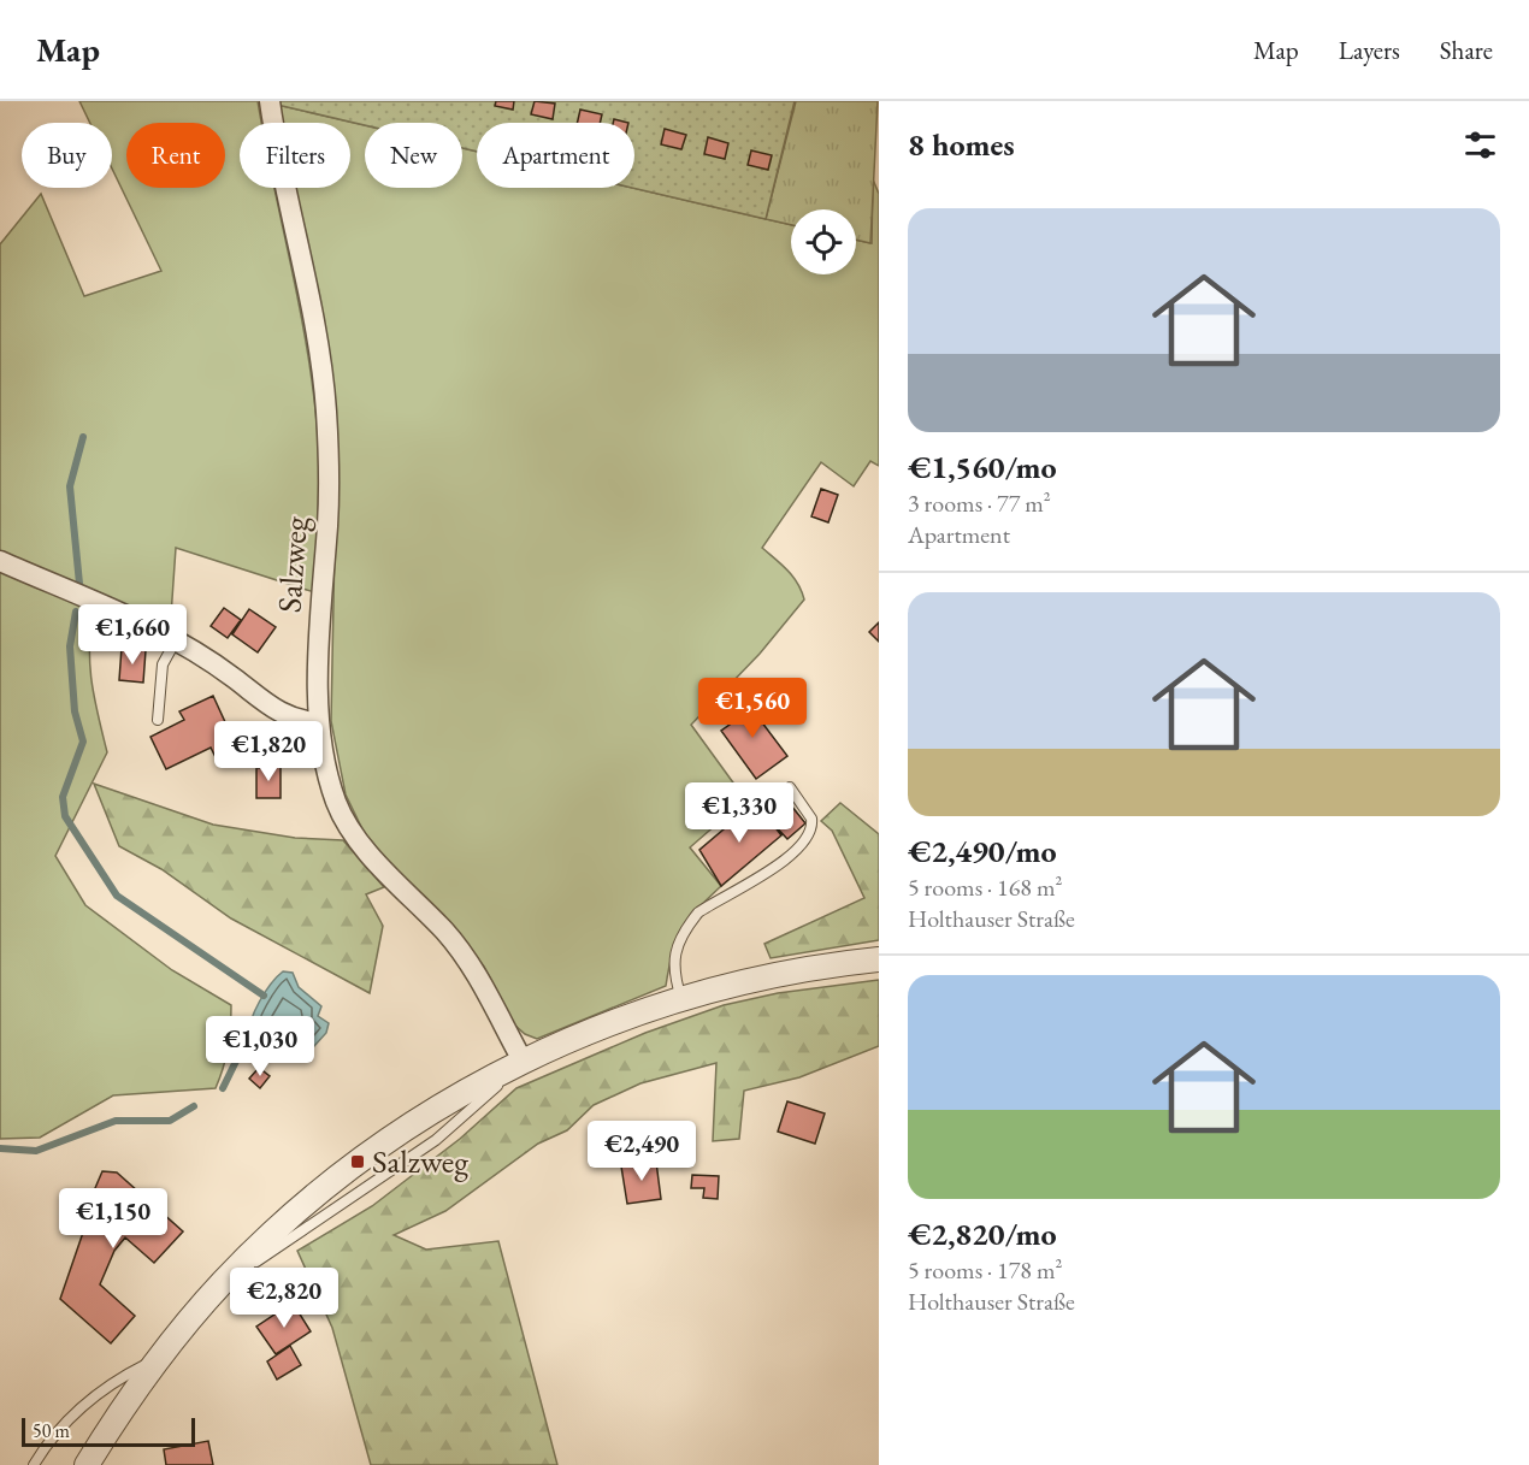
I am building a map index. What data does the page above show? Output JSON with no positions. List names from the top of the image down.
{
  "streets": {
    "street": ["Salzweg"]
  },
  "places": {
    "transit": ["Salzweg"]
  },
  "scale_bar": "50 m",
  "page": {
    "header": "Map",
    "nav": ["Map", "Layers", "Share"],
    "heading": "8 homes",
    "chip": [
      "Buy",
      "Rent",
      "Filters",
      "New",
      "Apartment"
    ],
    "list": [
      {
        "name": "€1,560/mo",
        "note": "3 rooms · 77 m² · Apartment"
      },
      {
        "name": "€2,490/mo",
        "note": "5 rooms · 168 m² · Holthauser Straße"
      },
      {
        "name": "€2,820/mo",
        "note": "5 rooms · 178 m² · Holthauser Straße"
      }
    ],
    "price": [
      "€1,660",
      "€1,560",
      "€1,820",
      "€1,330",
      "€1,030",
      "€2,490",
      "€1,150",
      "€2,820"
    ],
    "scale": "50 m"
  }
}
